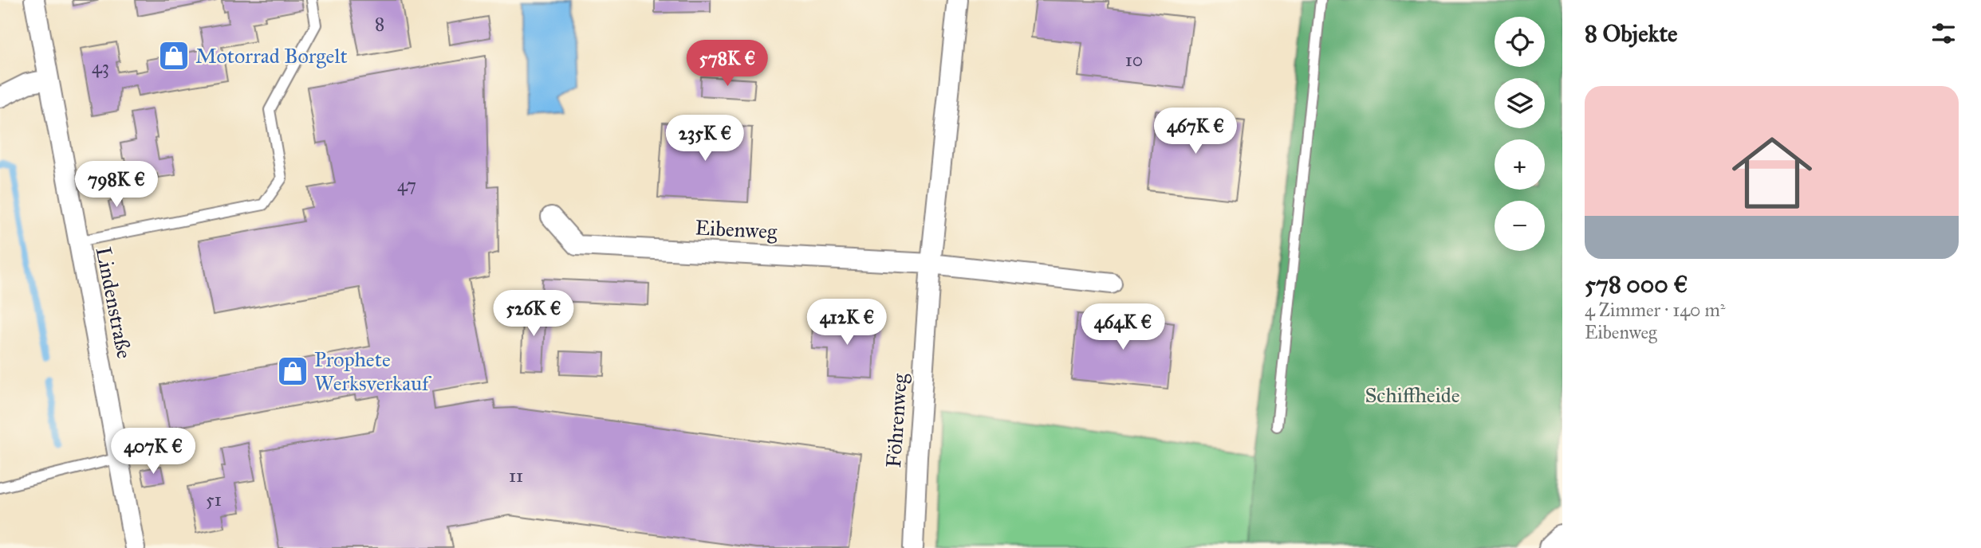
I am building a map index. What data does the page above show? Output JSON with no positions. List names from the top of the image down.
{
  "streets": {
    "street": ["Eibenweg", "Lindenstraße", "Föhrenweg"]
  },
  "crossings": [
    ["Eibenweg", "Föhrenweg"]
  ],
  "parks": ["Schiffheide"],
  "places": {
    "shop": ["Motorrad Borgelt", "Prophete Werksverkauf"]
  },
  "house_numbers": [
    "8",
    "10",
    "43",
    "47",
    "11",
    "51"
  ],
  "page": {
    "heading": "8 Objekte",
    "map_buttons": ["+", "−"],
    "price": [
      "578K €",
      "467K €",
      "235K €",
      "798K €",
      "526K €",
      "412K €",
      "464K €",
      "407K €"
    ],
    "list": [
      {
        "name": "578 000 €",
        "note": "4 Zimmer · 140 m² · Eibenweg"
      }
    ]
  }
}
